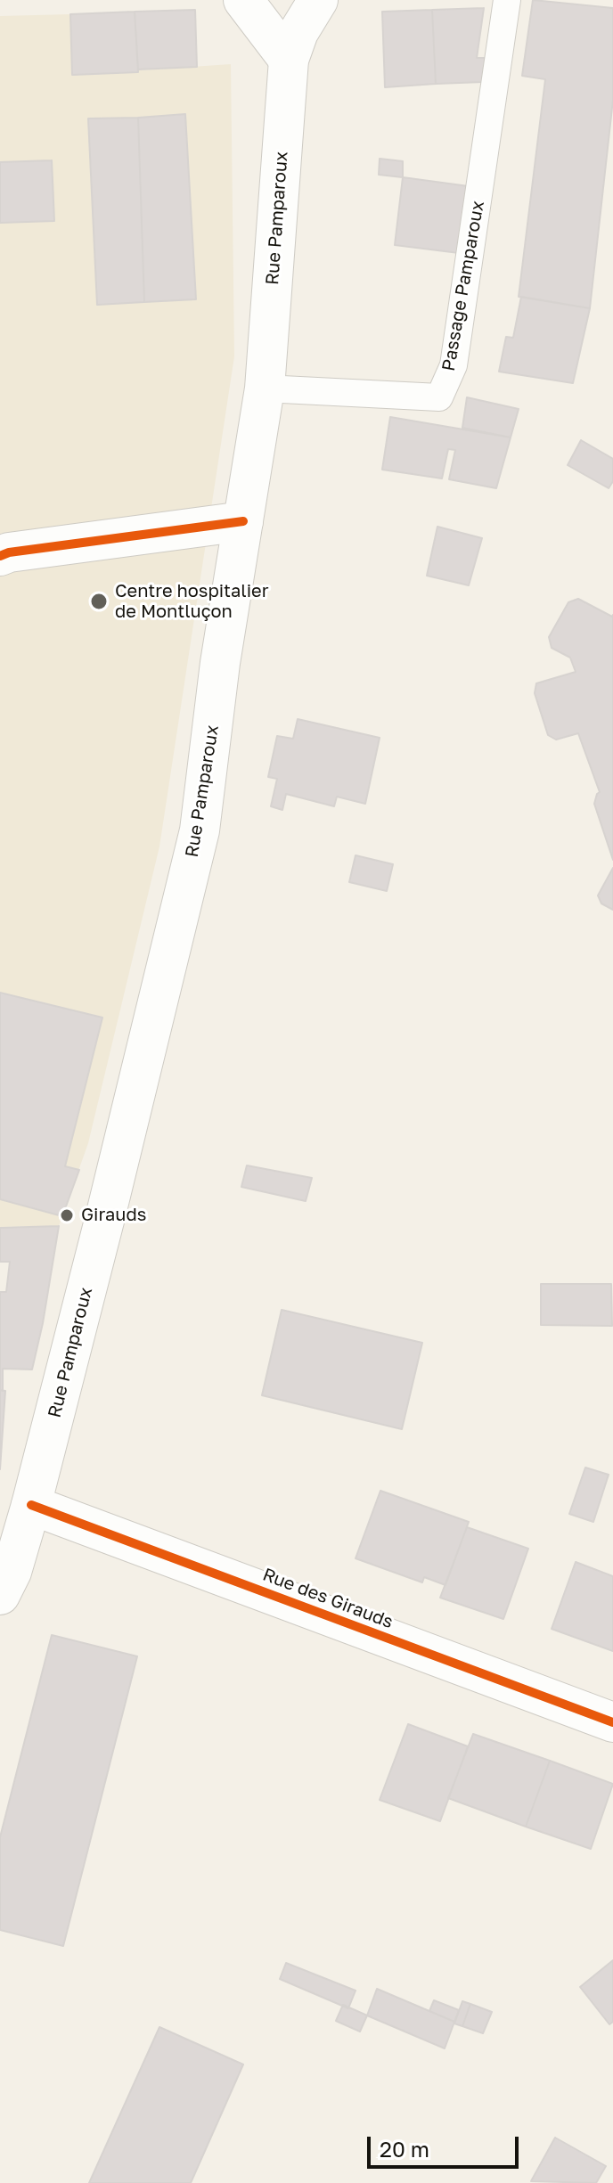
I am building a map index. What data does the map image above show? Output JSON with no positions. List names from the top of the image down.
{
  "streets": {
    "main road": ["Rue Pamparoux", "Rue des Girauds"],
    "lane": ["Passage Pamparoux"]
  },
  "crossings": [
    ["Rue Pamparoux", "Passage Pamparoux"],
    ["Rue Pamparoux", "Rue des Girauds"]
  ],
  "places": ["Centre hospitalier de Montluçon", "Girauds"],
  "scale_bar": "20 m"
}
